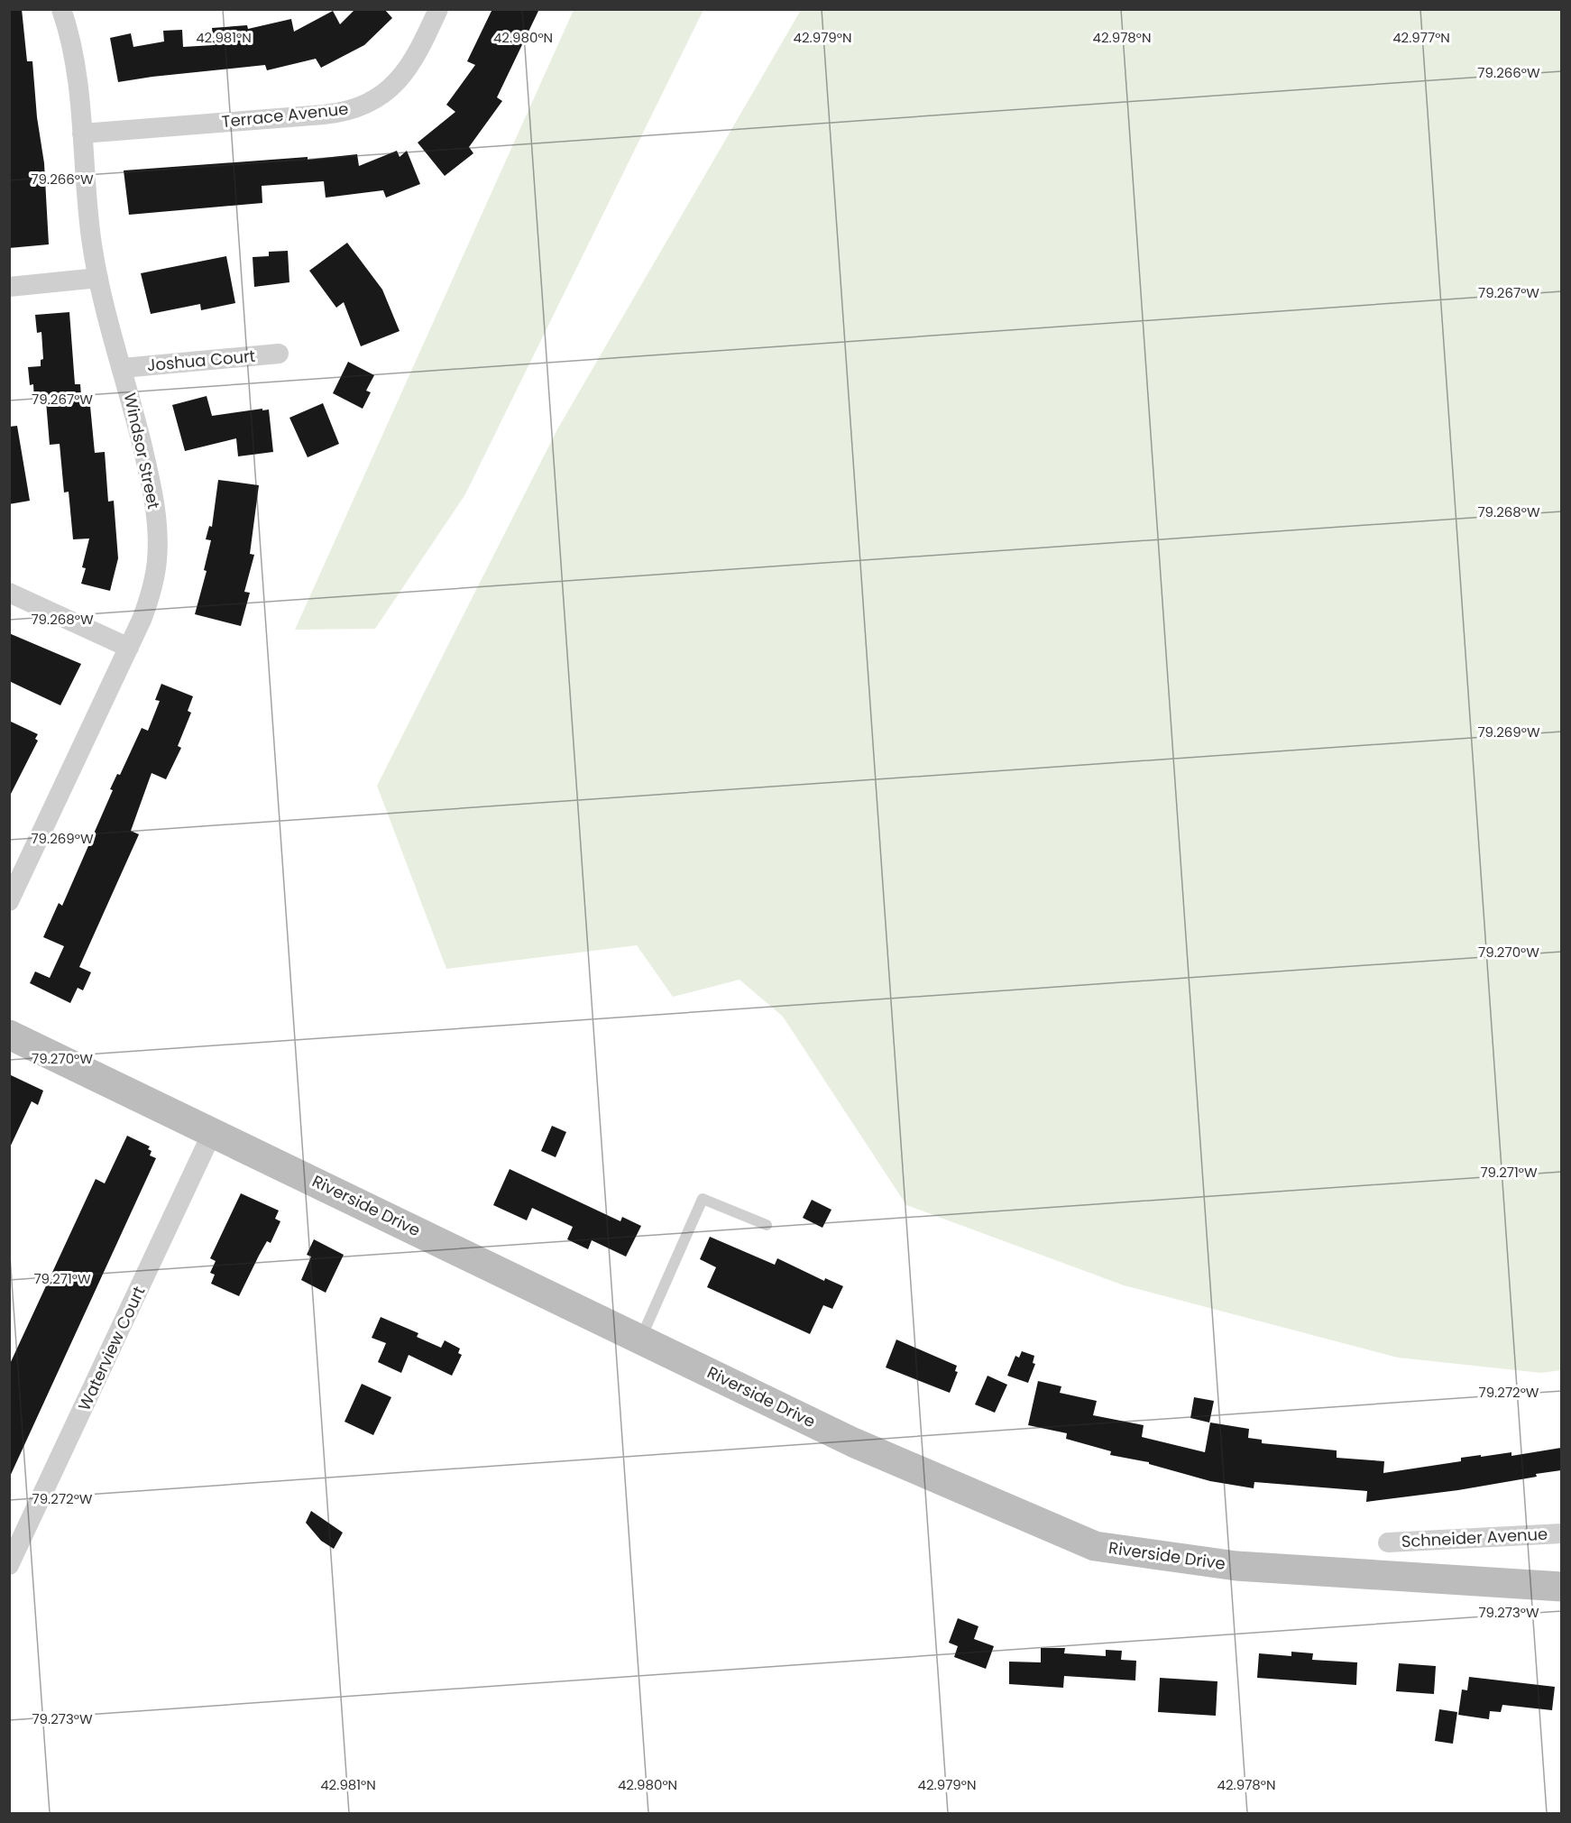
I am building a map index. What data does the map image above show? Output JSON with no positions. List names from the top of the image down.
{
  "streets": {
    "main road": ["Riverside Drive"],
    "street": [
      "Terrace Avenue",
      "Joshua Court",
      "Windsor Street",
      "Waterview Court",
      "Schneider Avenue"
    ]
  },
  "crossings": [
    ["Terrace Avenue", "Windsor Street"],
    ["Joshua Court", "Windsor Street"],
    ["Riverside Drive", "Waterview Court"]
  ],
  "coordinates": [
    "42.981°N",
    "42.980°N",
    "42.979°N",
    "42.978°N",
    "42.977°N",
    "79.266°W",
    "79.267°W",
    "79.268°W",
    "79.269°W",
    "79.270°W",
    "79.271°W",
    "79.272°W",
    "79.273°W"
  ]
}
